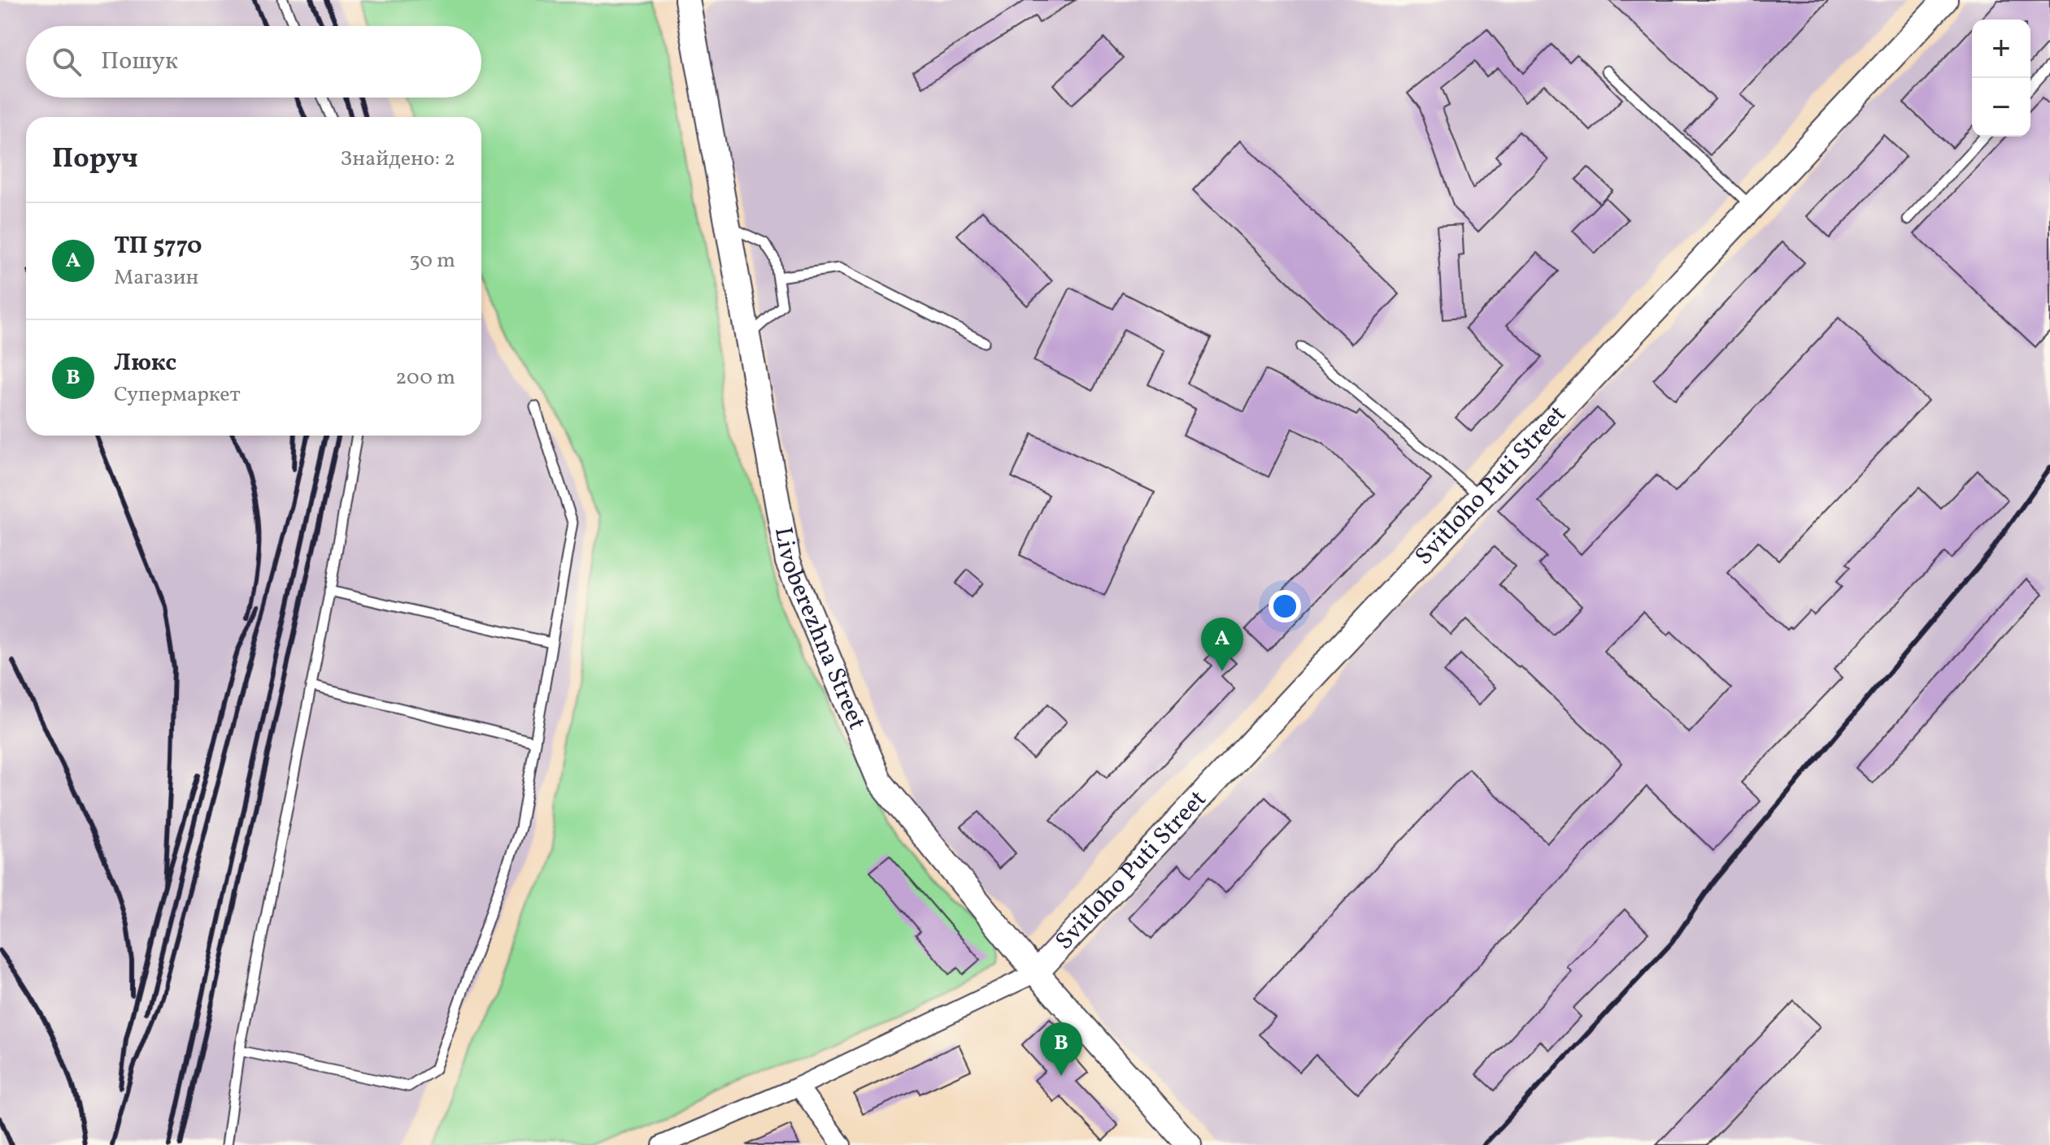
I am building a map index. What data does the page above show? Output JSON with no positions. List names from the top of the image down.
{
  "streets": {
    "main road": ["Svitloho Puti Street", "Livoberezhna Street"]
  },
  "crossings": [
    ["Svitloho Puti Street", "Livoberezhna Street"]
  ],
  "page": {
    "map_buttons": ["+", "−"],
    "search": "Пошук",
    "heading": ["Поруч", "Знайдено: 2"],
    "list": [
      {
        "mark": "A",
        "name": "ТП 5770",
        "note": "Магазин",
        "value": "30 m"
      },
      {
        "mark": "B",
        "name": "Люкс",
        "note": "Супермаркет",
        "value": "200 m"
      }
    ],
    "pins": ["A", "B"]
  }
}
